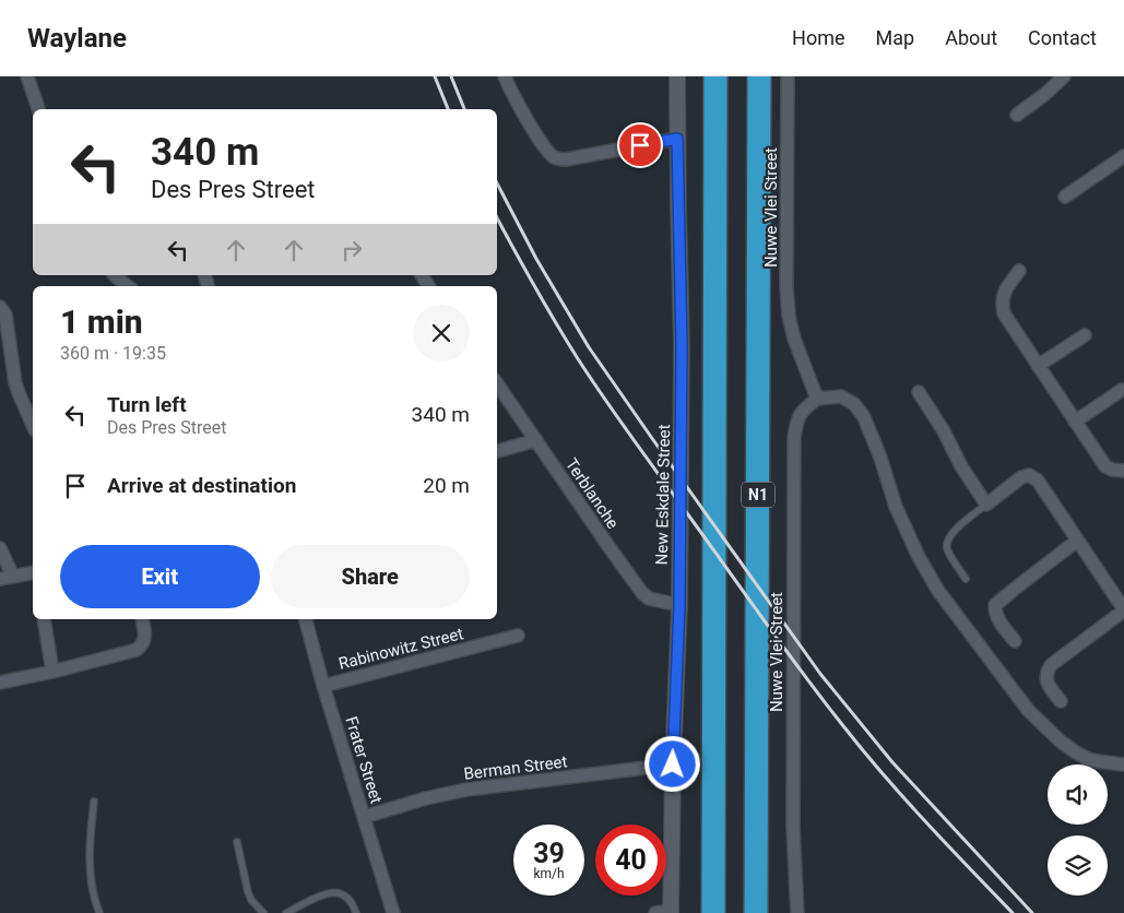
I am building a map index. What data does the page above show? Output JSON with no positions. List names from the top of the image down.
{
  "streets": {
    "highway": ["N1"],
    "street": [
      "Nuwe Vlei Street",
      "Terblanche",
      "New Eskdale Street",
      "Rabinowitz Street",
      "Frater Street",
      "Berman Street"
    ]
  },
  "crossings": [
    ["Terblanche", "New Eskdale Street"],
    ["New Eskdale Street", "Berman Street"],
    ["Rabinowitz Street", "Frater Street"],
    ["Frater Street", "Berman Street"]
  ],
  "page": {
    "header": "Waylane",
    "nav": [
      "Home",
      "Map",
      "About",
      "Contact"
    ],
    "turn": ["340 m", "Des Pres Street"],
    "heading": ["1 min", "360 m · 19:35"],
    "list": [
      {
        "name": "Turn left",
        "note": "Des Pres Street",
        "value": "340 m"
      },
      {
        "name": "Arrive at destination",
        "value": "20 m"
      }
    ],
    "buttons": ["Exit", "Share"],
    "speed": "39 km/h",
    "limit": "40"
  }
}
